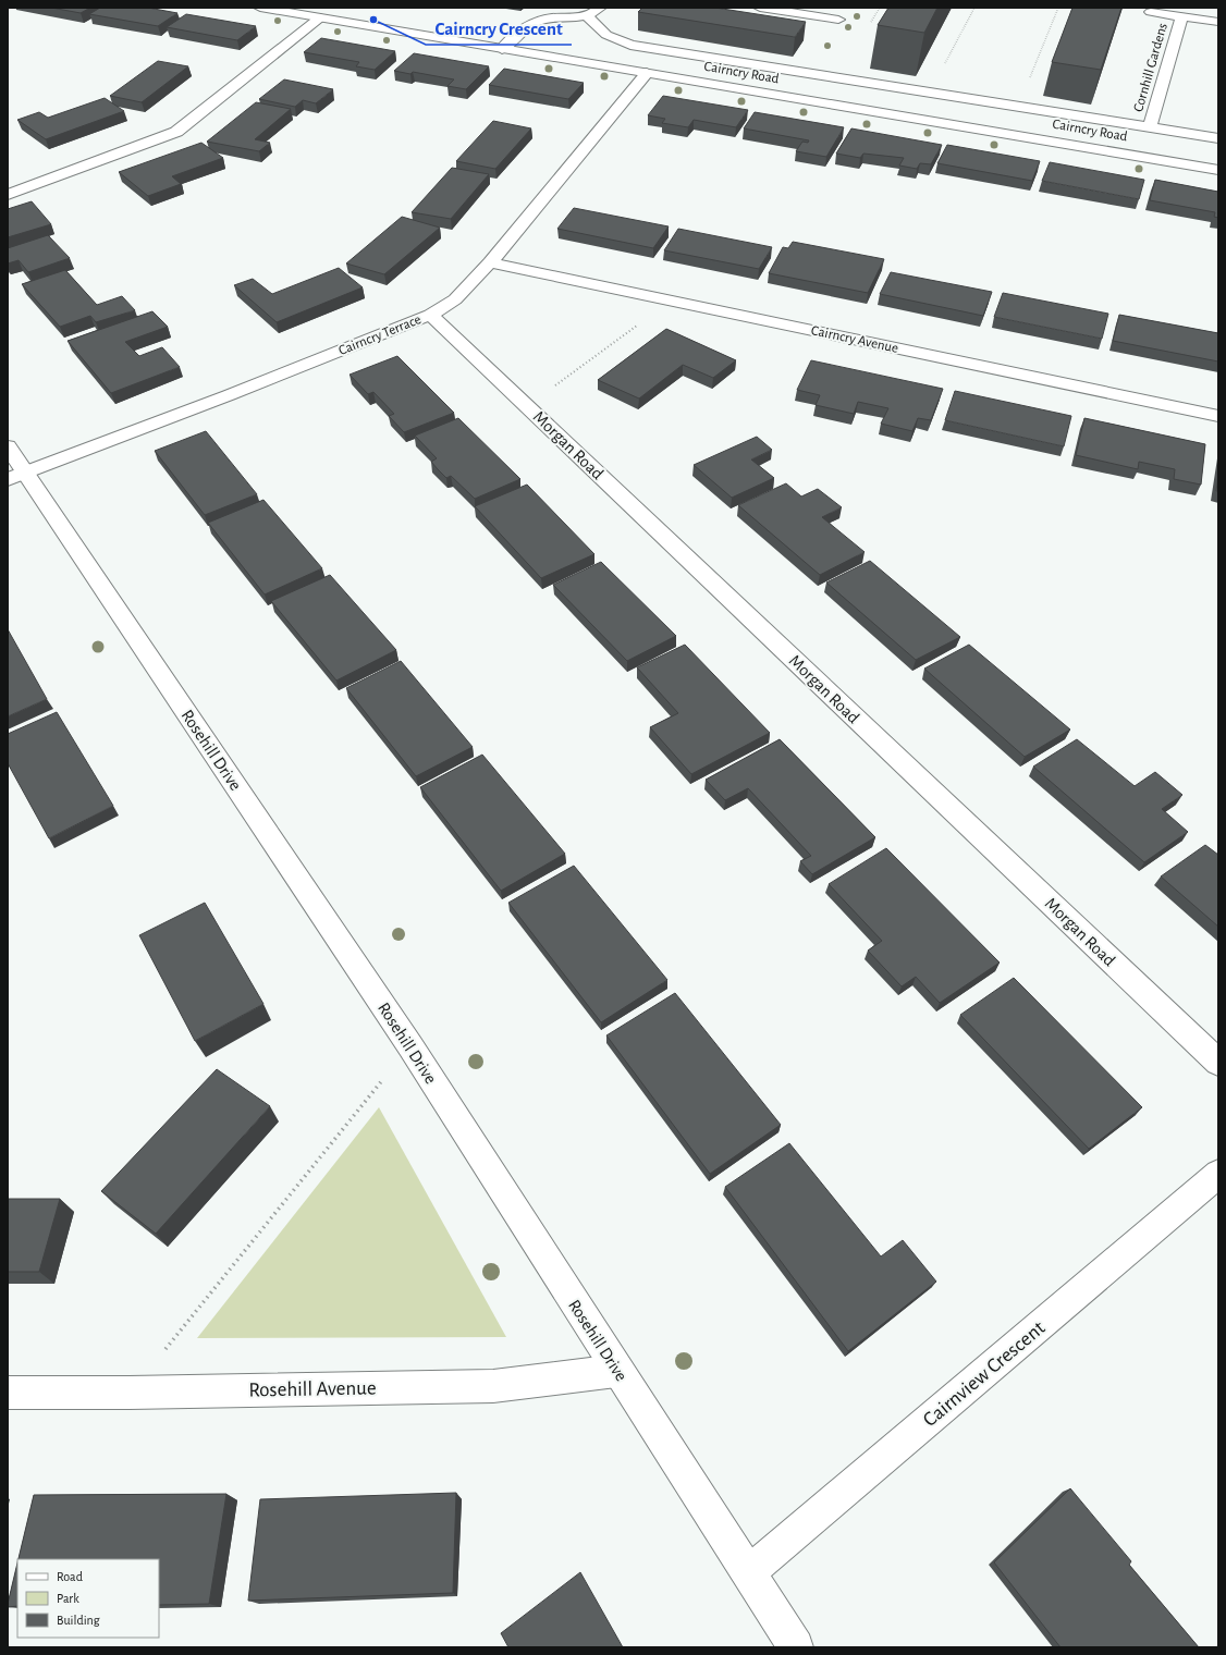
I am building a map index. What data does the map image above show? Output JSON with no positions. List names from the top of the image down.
{
  "streets": {
    "street": [
      "Cornhill Gardens",
      "Cairncry Road",
      "Cairncry Terrace",
      "Cairncry Avenue",
      "Morgan Road",
      "Rosehill Drive",
      "Cairnview Crescent",
      "Rosehill Avenue"
    ]
  },
  "crossings": [
    ["Cornhill Gardens", "Cairncry Road"],
    ["Cairncry Road", "Cairncry Terrace"],
    ["Cairncry Terrace", "Cairncry Avenue"],
    ["Cairncry Terrace", "Morgan Road"],
    ["Cairncry Terrace", "Rosehill Drive"],
    ["Rosehill Drive", "Cairnview Crescent"],
    ["Rosehill Drive", "Rosehill Avenue"]
  ],
  "places": ["Cairncry Crescent"],
  "legend": ["Road", "Park", "Building"]
}
